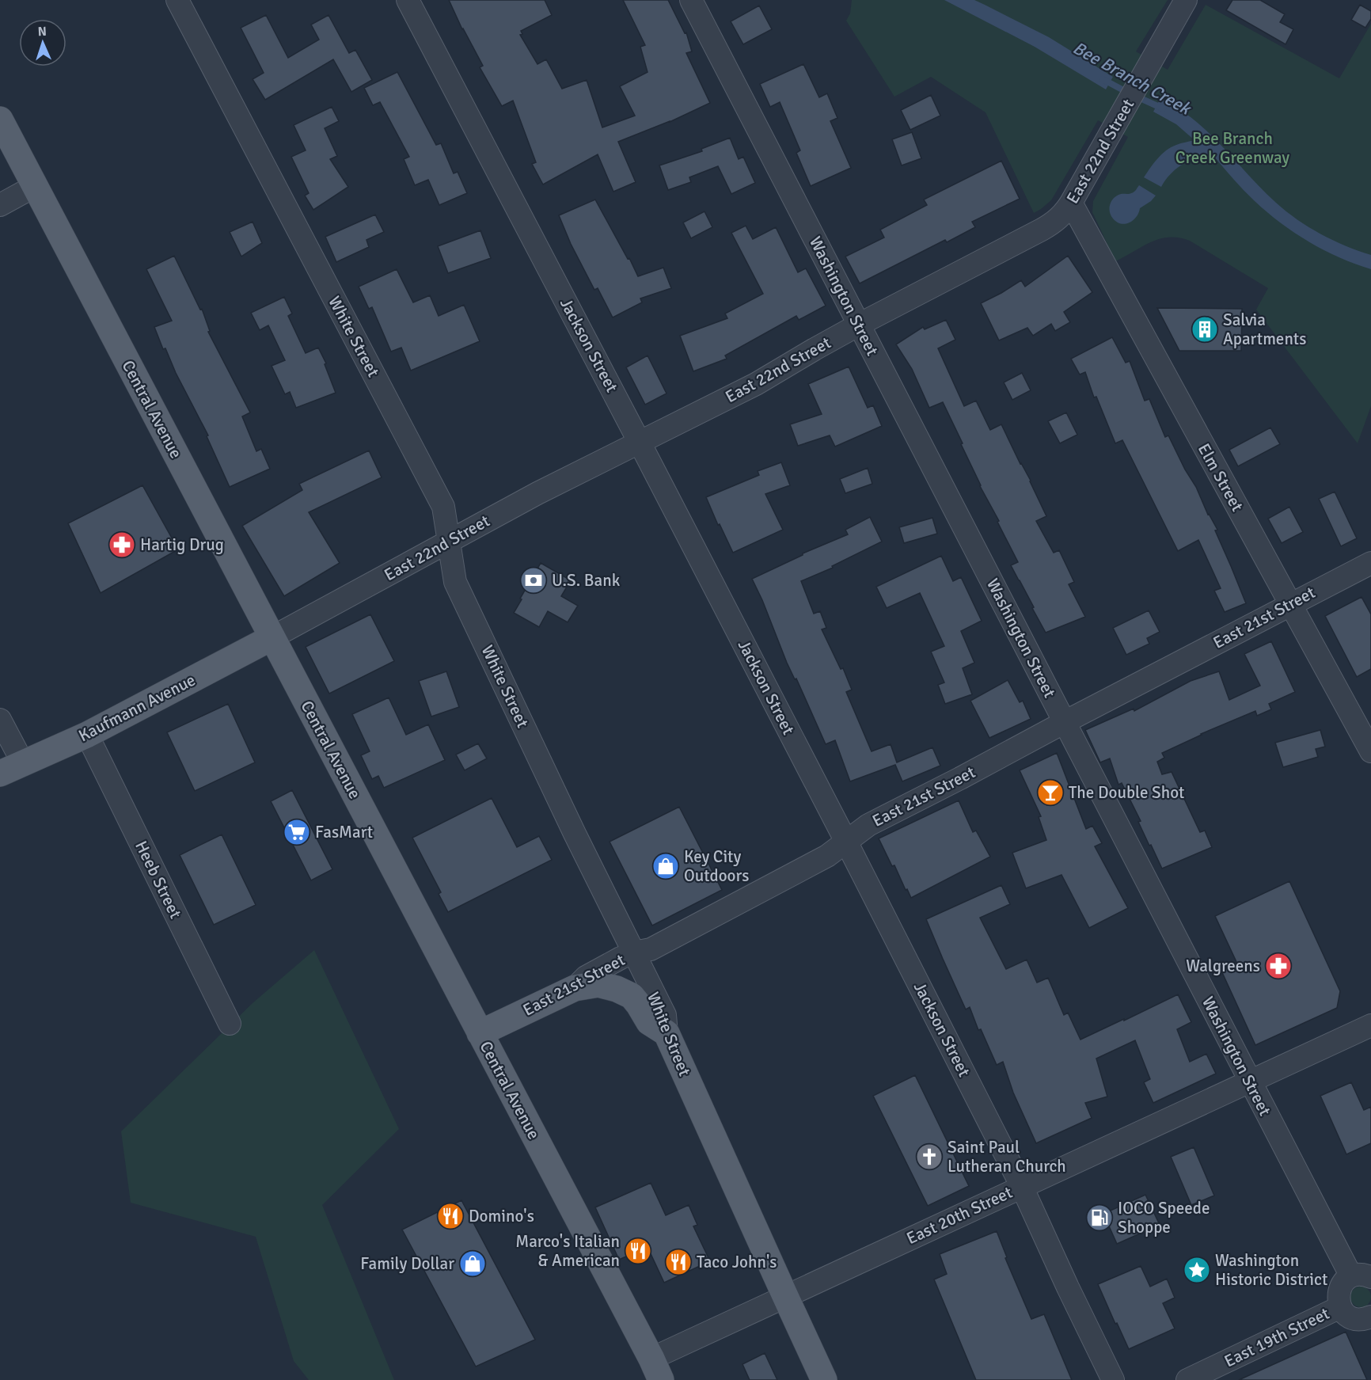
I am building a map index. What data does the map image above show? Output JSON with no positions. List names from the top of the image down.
{
  "streets": {
    "main road": [
      "White Street",
      "Central Avenue",
      "East 21st Street",
      "Kaufmann Avenue"
    ],
    "street": [
      "East 22nd Street",
      "Washington Street",
      "Jackson Street",
      "Elm Street",
      "Heeb Street",
      "East 20th Street",
      "East 19th Street"
    ]
  },
  "crossings": [
    ["East 22nd Street", "Washington Street"],
    ["East 22nd Street", "White Street"],
    ["East 22nd Street", "Jackson Street"],
    ["East 22nd Street", "Central Avenue"],
    ["East 22nd Street", "Elm Street"],
    ["East 22nd Street", "Kaufmann Avenue"],
    ["Washington Street", "East 21st Street"],
    ["Washington Street", "East 20th Street"],
    ["White Street", "East 21st Street"],
    ["White Street", "East 20th Street"],
    ["Jackson Street", "East 21st Street"],
    ["Jackson Street", "East 20th Street"],
    ["Central Avenue", "East 21st Street"],
    ["Central Avenue", "Kaufmann Avenue"],
    ["Central Avenue", "East 20th Street"],
    ["Elm Street", "East 21st Street"],
    ["Kaufmann Avenue", "Heeb Street"]
  ],
  "water": ["Bee Branch Creek"],
  "parks": ["Bee Branch Creek Greenway"],
  "places": {
    "building": ["Salvia Apartments"],
    "pharmacy": ["Hartig Drug", "Walgreens"],
    "bank": ["U.S. Bank"],
    "bar": ["The Double Shot"],
    "supermarket": ["FasMart"],
    "shop": ["Key City Outdoors", "Family Dollar"],
    "church": ["Saint Paul Lutheran Church"],
    "restaurant": ["Domino's", "Marco's Italian & American", "Taco John's"],
    "fuel station": ["IOCO Speede Shoppe"],
    "place": ["Washington Historic District"]
  },
  "north": "top"
}
